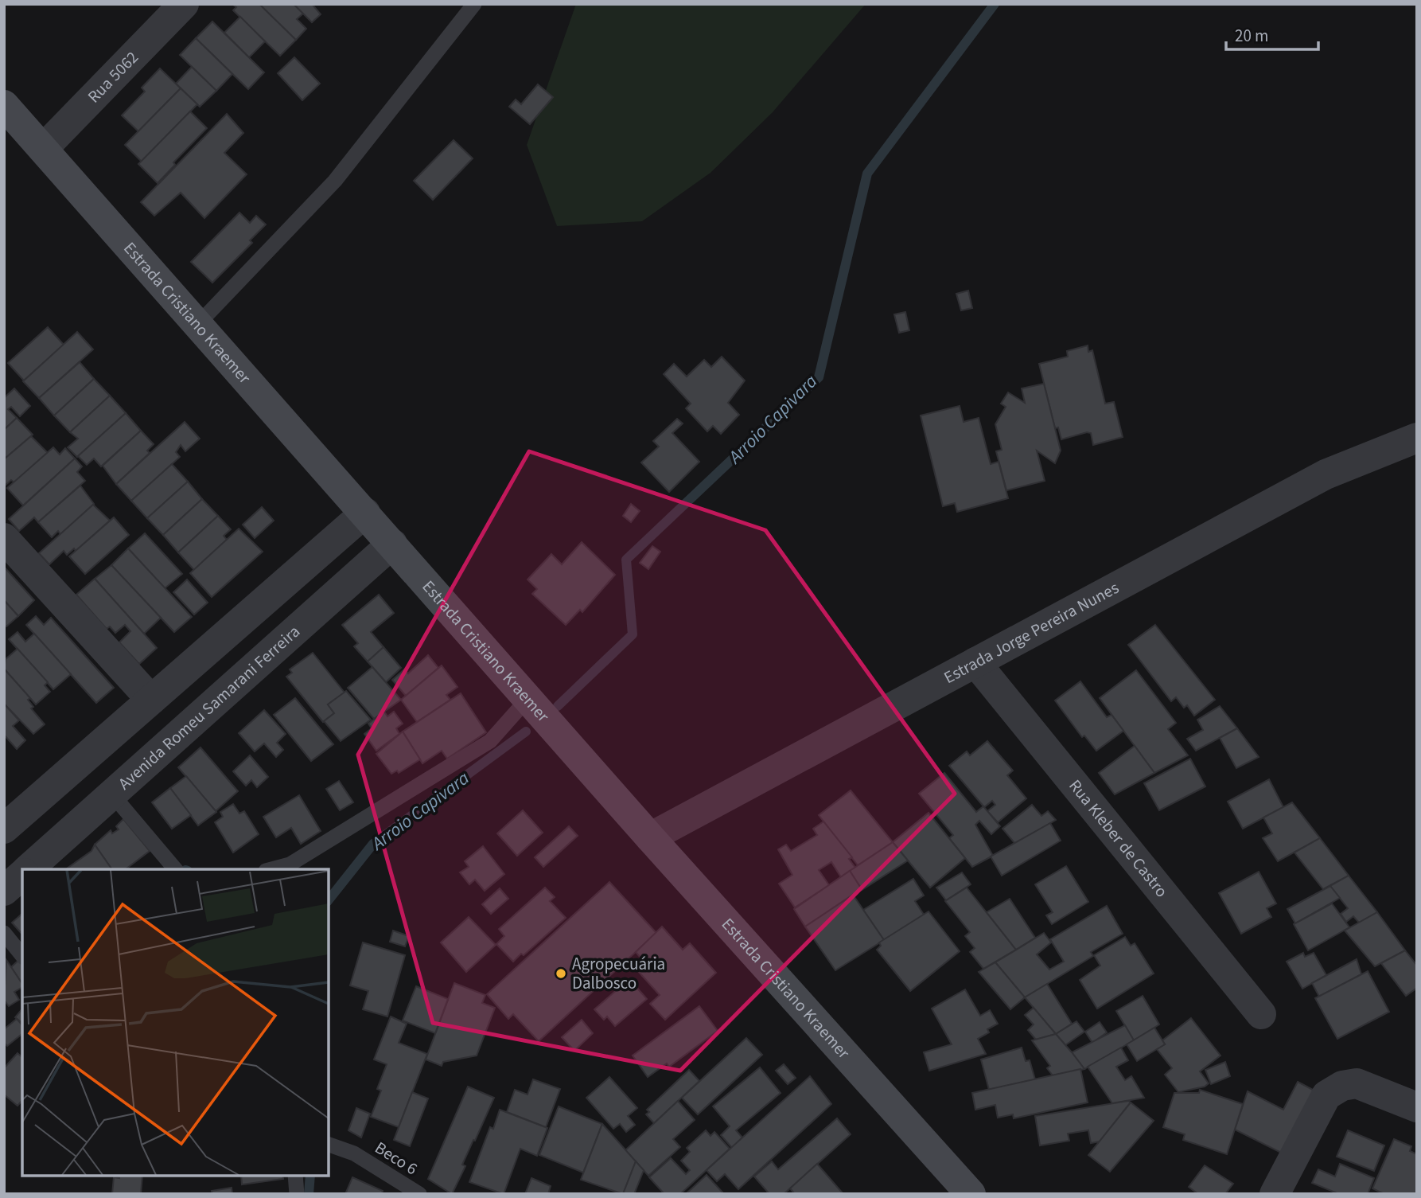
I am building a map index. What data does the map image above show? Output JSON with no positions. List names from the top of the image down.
{
  "streets": {
    "main road": ["Estrada Cristiano Kraemer"],
    "street": [
      "Rua 5062",
      "Estrada Jorge Pereira Nunes",
      "Avenida Romeu Samarani Ferreira",
      "Rua Kleber de Castro"
    ],
    "lane": ["Beco 6"]
  },
  "crossings": [
    ["Rua 5062", "Estrada Cristiano Kraemer"],
    ["Estrada Cristiano Kraemer", "Estrada Jorge Pereira Nunes"],
    ["Estrada Cristiano Kraemer", "Avenida Romeu Samarani Ferreira"],
    ["Estrada Jorge Pereira Nunes", "Rua Kleber de Castro"]
  ],
  "water": ["Arroio Capivara"],
  "places": ["Agropecuária Dalbosco"],
  "scale_bar": "20 m"
}
